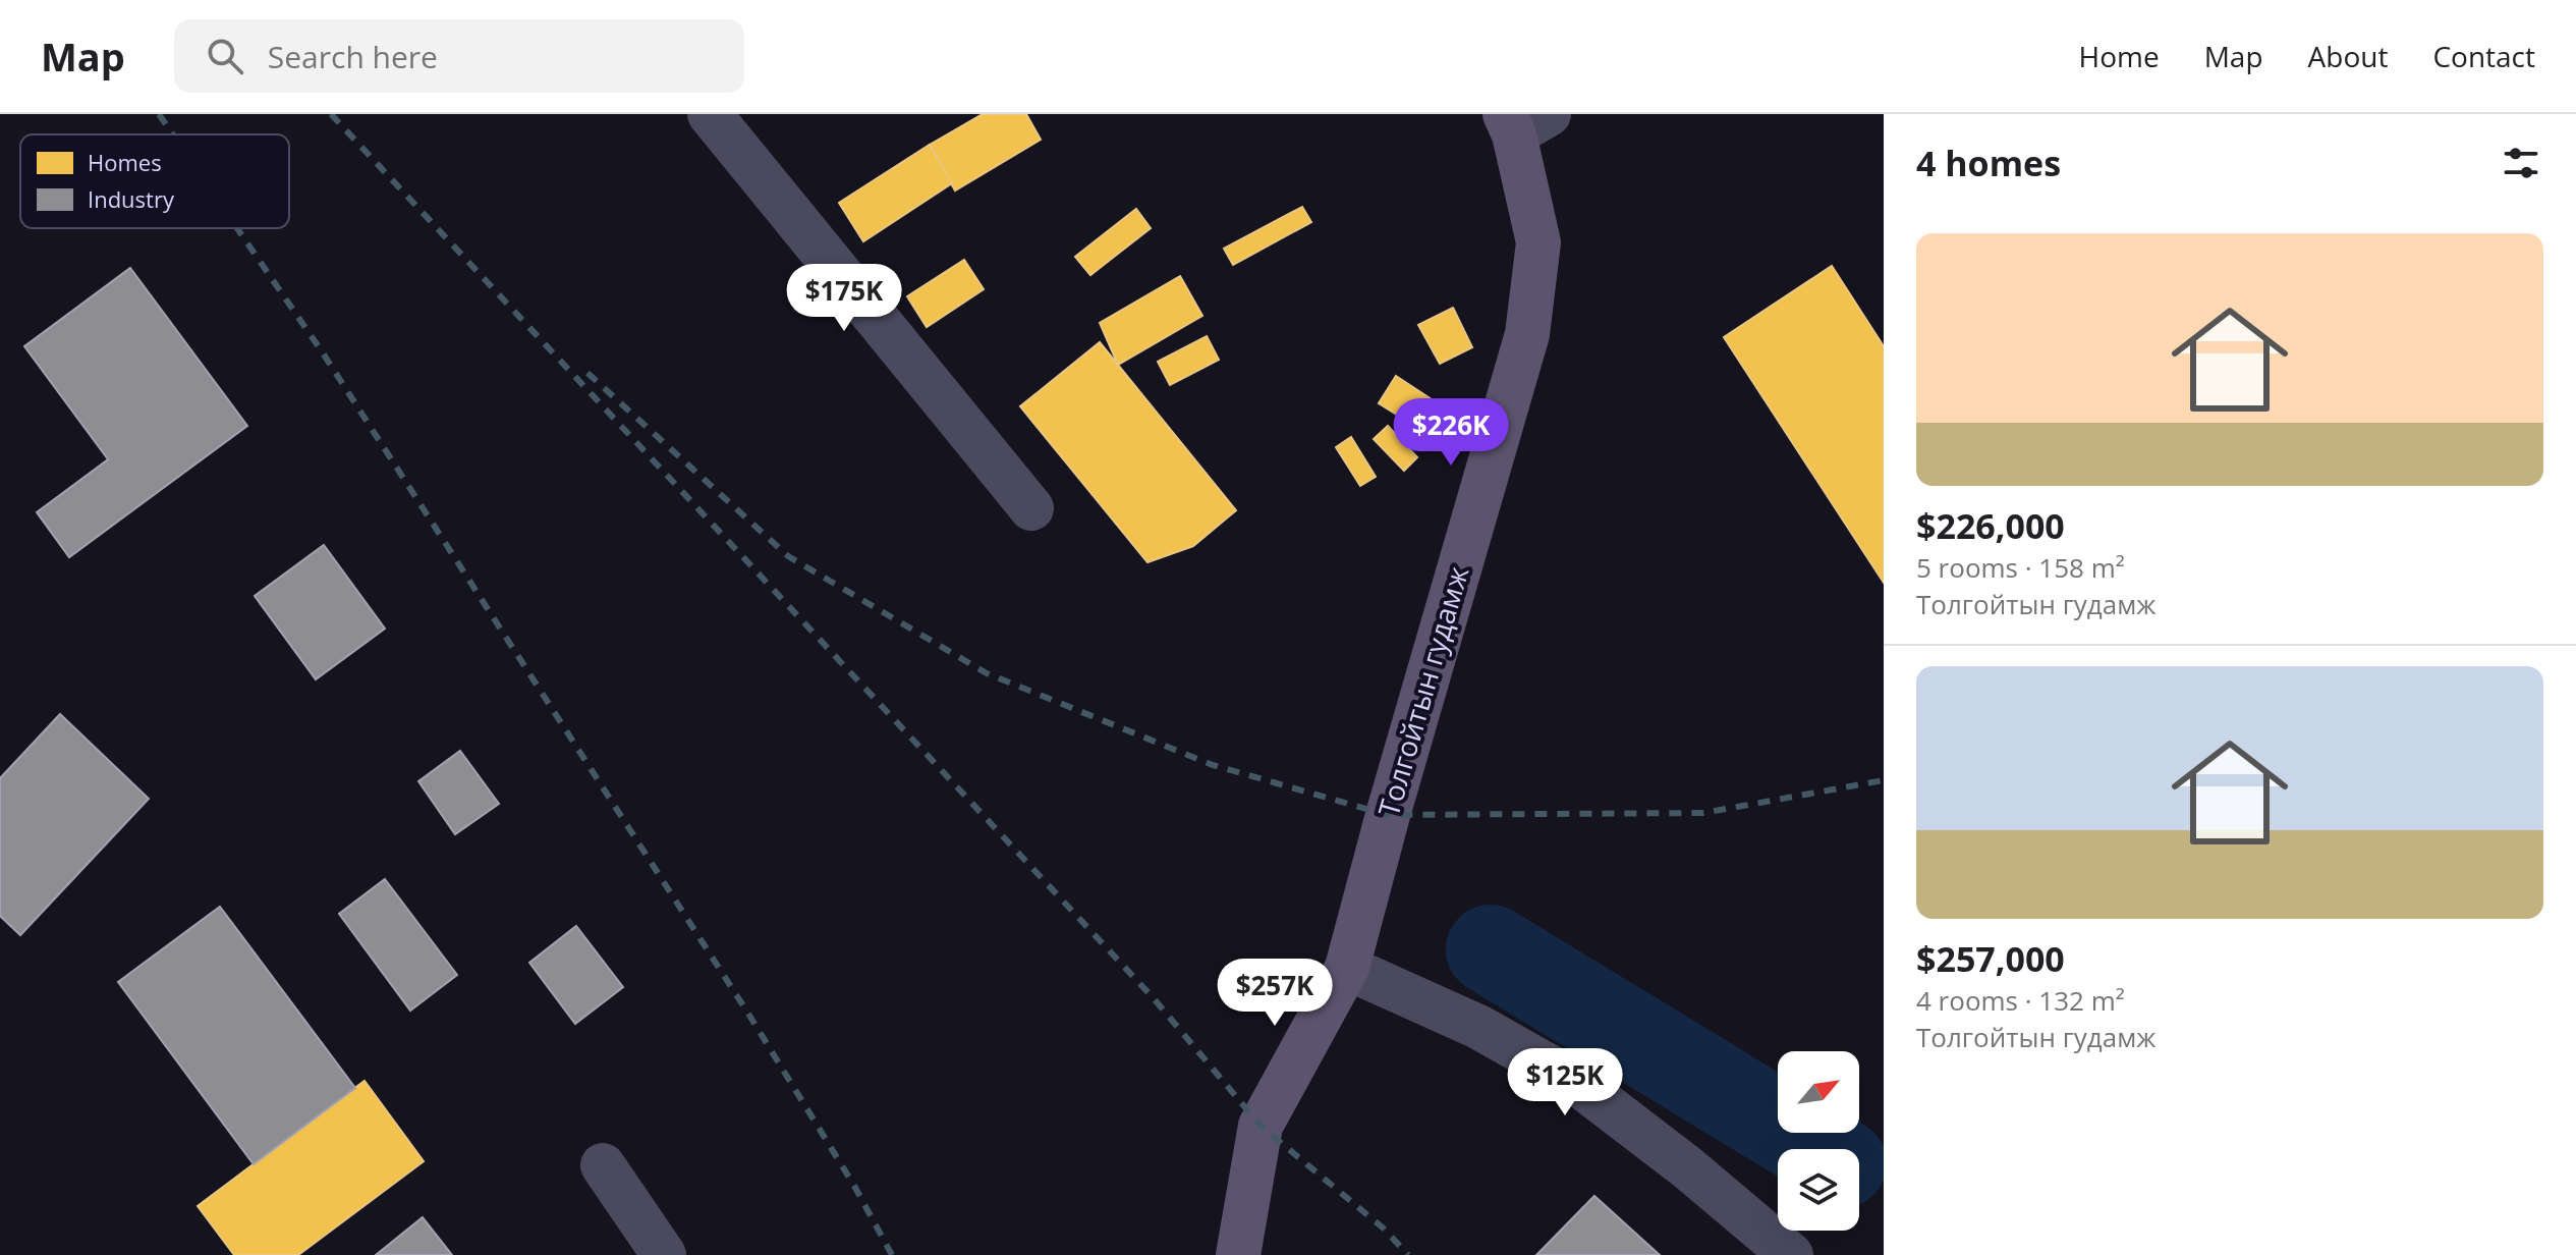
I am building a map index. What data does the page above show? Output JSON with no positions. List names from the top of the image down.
{
  "streets": {
    "main road": ["Толгойтын гудамж"]
  },
  "legend": ["Homes", "Industry"],
  "north": "top right",
  "page": {
    "header": "Map",
    "search": "Search here",
    "nav": [
      "Home",
      "Map",
      "About",
      "Contact"
    ],
    "heading": "4 homes",
    "list": [
      {
        "name": "$226,000",
        "note": "5 rooms · 158 m² · Толгойтын гудамж"
      },
      {
        "name": "$257,000",
        "note": "4 rooms · 132 m² · Толгойтын гудамж"
      }
    ],
    "price": [
      "$175K",
      "$226K",
      "$257K",
      "$125K"
    ]
  }
}
